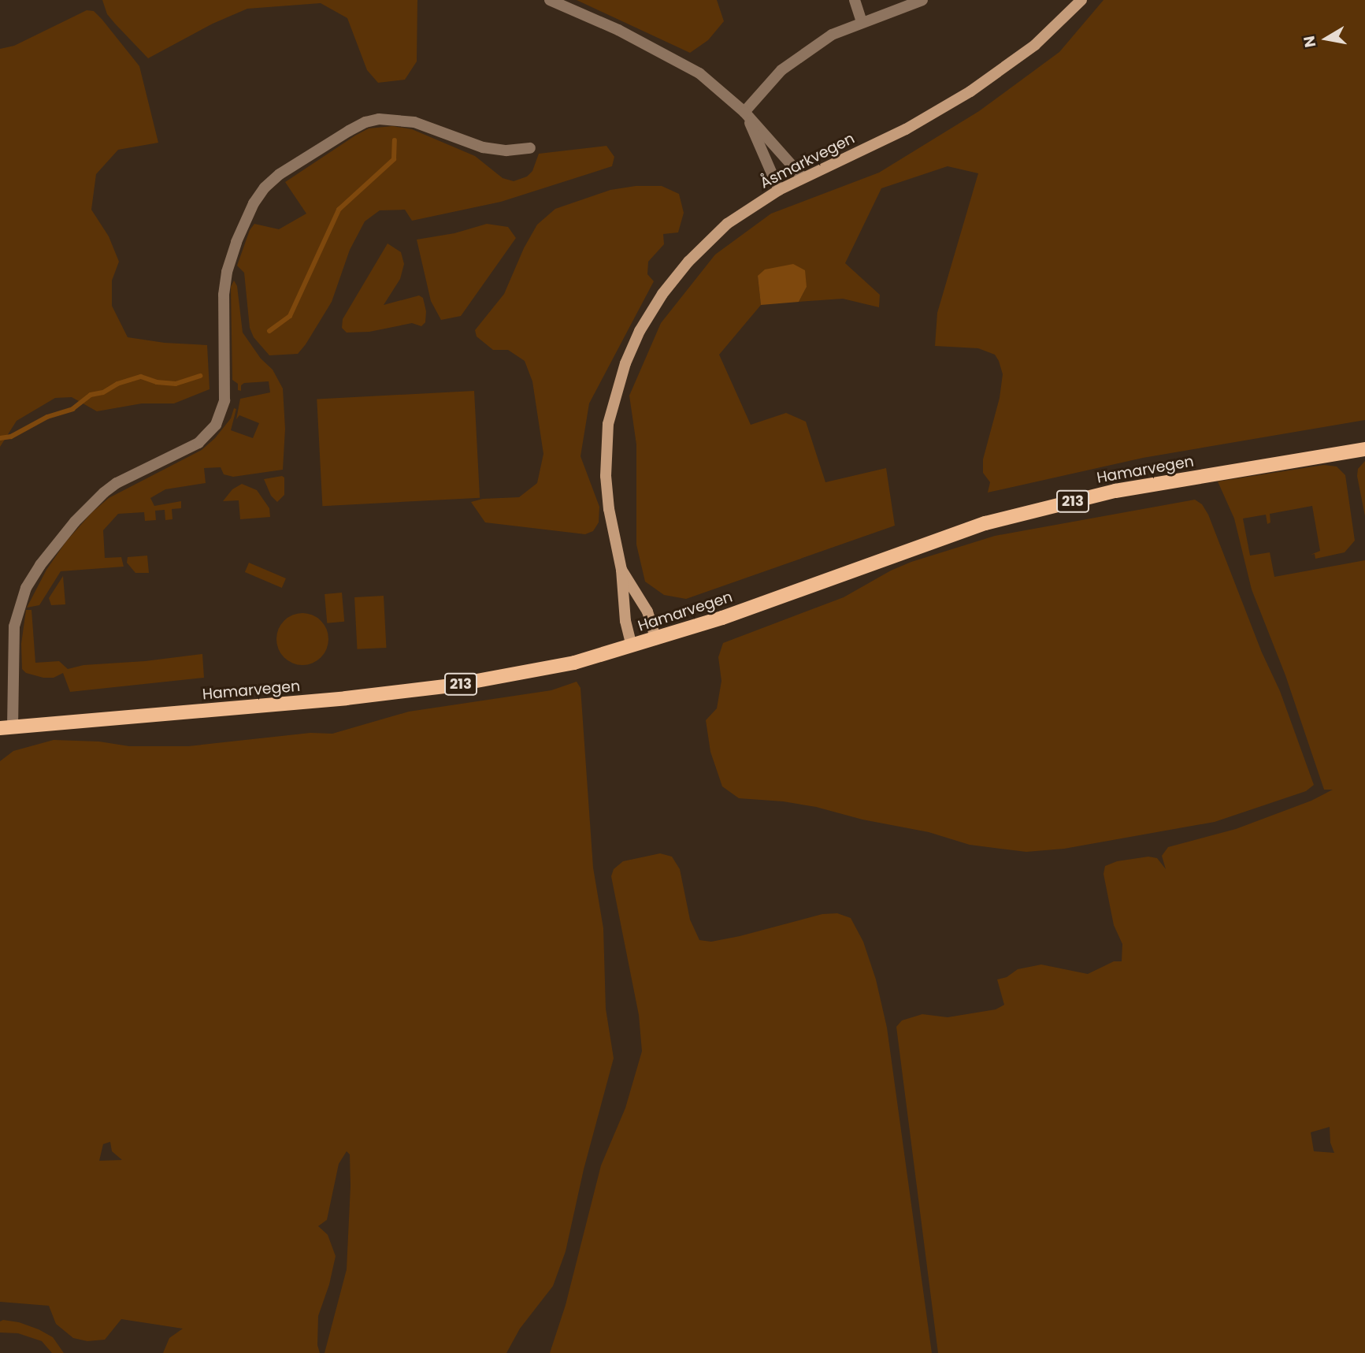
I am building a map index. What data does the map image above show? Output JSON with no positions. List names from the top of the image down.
{
  "streets": {
    "main road": ["Åsmarkvegen", "Hamarvegen", "213"]
  },
  "crossings": [
    ["Åsmarkvegen", "Hamarvegen"]
  ],
  "north": "left"
}
